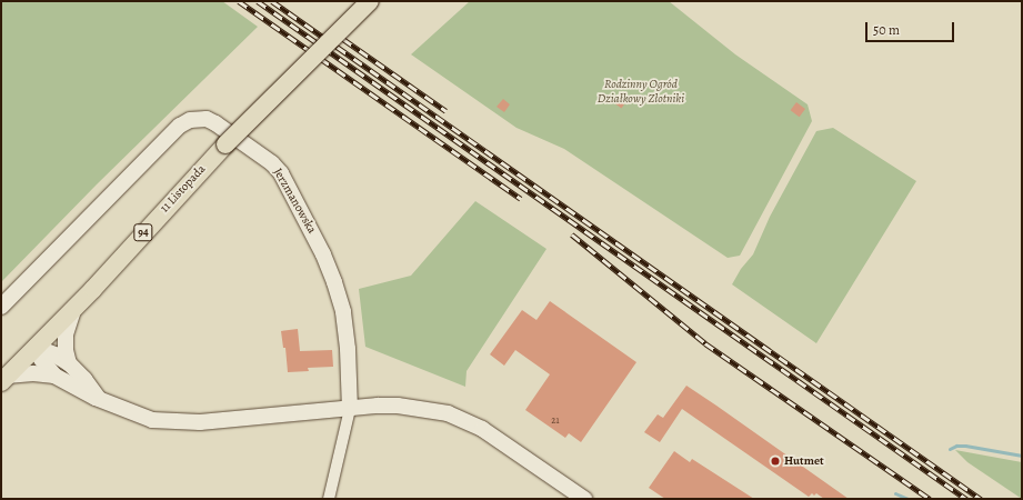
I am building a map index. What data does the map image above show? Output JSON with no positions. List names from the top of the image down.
{
  "streets": {
    "main road": ["11 Listopada", "94"],
    "street": ["Jerzmanowska"]
  },
  "parks": ["Rodzinny Ogród Działkowy Złotniki"],
  "places": ["Hutmet"],
  "house_numbers": ["21"],
  "scale_bar": "50 m"
}
